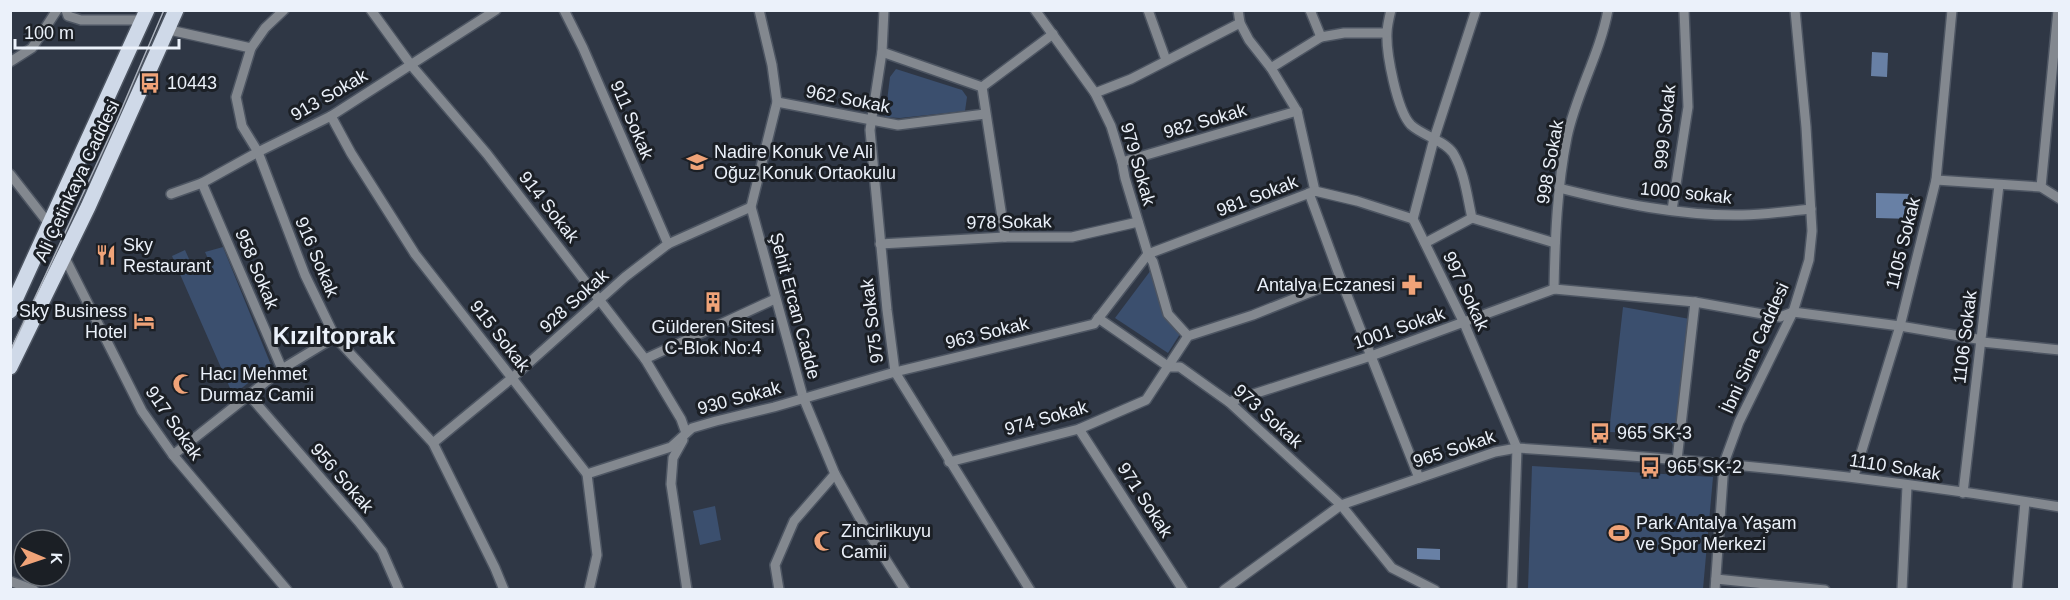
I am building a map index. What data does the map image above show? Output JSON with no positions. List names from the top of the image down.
{
  "streets": {
    "main road": ["Ali Çetinkaya Caddesi"],
    "street": [
      "913 Sokak",
      "962 Sokak",
      "911 Sokak",
      "982 Sokak",
      "999 Sokak",
      "998 Sokak",
      "979 Sokak",
      "1000 sokak",
      "981 Sokak",
      "914 Sokak",
      "978 Sokak",
      "1105 Sokak",
      "916 Sokak",
      "958 Sokak",
      "997 Sokak",
      "928 Sokak",
      "Şehit Ercan Cadde",
      "975 Sokak",
      "1001 Sokak",
      "963 Sokak",
      "915 Sokak",
      "1106 Sokak",
      "İbni Sina Caddesi",
      "930 Sokak",
      "973 Sokak",
      "974 Sokak",
      "917 Sokak",
      "965 Sokak",
      "1110 Sokak",
      "956 Sokak",
      "971 Sokak"
    ]
  },
  "crossings": [
    ["913 Sokak", "914 Sokak"],
    ["913 Sokak", "916 Sokak"],
    ["913 Sokak", "958 Sokak"],
    ["913 Sokak", "915 Sokak"],
    ["962 Sokak", "Şehit Ercan Cadde"],
    ["962 Sokak", "975 Sokak"],
    ["911 Sokak", "928 Sokak"],
    ["982 Sokak", "979 Sokak"],
    ["999 Sokak", "1000 sokak"],
    ["998 Sokak", "1000 sokak"],
    ["998 Sokak", "1001 Sokak"],
    ["979 Sokak", "981 Sokak"],
    ["979 Sokak", "978 Sokak"],
    ["979 Sokak", "963 Sokak"],
    ["979 Sokak", "974 Sokak"],
    ["Ali Çetinkaya Caddesi", "917 Sokak"],
    ["1000 sokak", "İbni Sina Caddesi"],
    ["981 Sokak", "997 Sokak"],
    ["981 Sokak", "963 Sokak"],
    ["914 Sokak", "928 Sokak"],
    ["914 Sokak", "930 Sokak"],
    ["978 Sokak", "975 Sokak"],
    ["1105 Sokak", "1001 Sokak"],
    ["1105 Sokak", "1110 Sokak"],
    ["916 Sokak", "928 Sokak"],
    ["997 Sokak", "1001 Sokak"],
    ["997 Sokak", "965 Sokak"],
    ["928 Sokak", "Şehit Ercan Cadde"],
    ["928 Sokak", "915 Sokak"],
    ["Şehit Ercan Cadde", "963 Sokak"],
    ["Şehit Ercan Cadde", "930 Sokak"],
    ["975 Sokak", "963 Sokak"],
    ["975 Sokak", "974 Sokak"],
    ["1001 Sokak", "1106 Sokak"],
    ["1001 Sokak", "İbni Sina Caddesi"],
    ["1001 Sokak", "973 Sokak"],
    ["963 Sokak", "930 Sokak"],
    ["963 Sokak", "973 Sokak"],
    ["915 Sokak", "930 Sokak"],
    ["1106 Sokak", "1110 Sokak"],
    ["İbni Sina Caddesi", "965 Sokak"],
    ["İbni Sina Caddesi", "1110 Sokak"],
    ["973 Sokak", "974 Sokak"],
    ["973 Sokak", "965 Sokak"],
    ["974 Sokak", "971 Sokak"],
    ["965 Sokak", "1110 Sokak"]
  ],
  "districts": ["Kızıltoprak"],
  "places": {
    "bus stop": ["10443", "965 SK-3", "965 SK-2"],
    "school or university": ["Nadire Konuk Ve Ali Oğuz Konuk Ortaokulu"],
    "restaurant": ["Sky Restaurant"],
    "pharmacy": ["Antalya Eczanesi"],
    "building": ["Gülderen Sitesi C-Blok No:4"],
    "hotel": ["Sky Business Hotel"],
    "mosque": ["Hacı Mehmet Durmaz Camii", "Zincirlikuyu Camii"],
    "sports": ["Park Antalya Yaşam ve Spor Merkezi"]
  },
  "scale_bar": "100 m",
  "north": "right"
}
